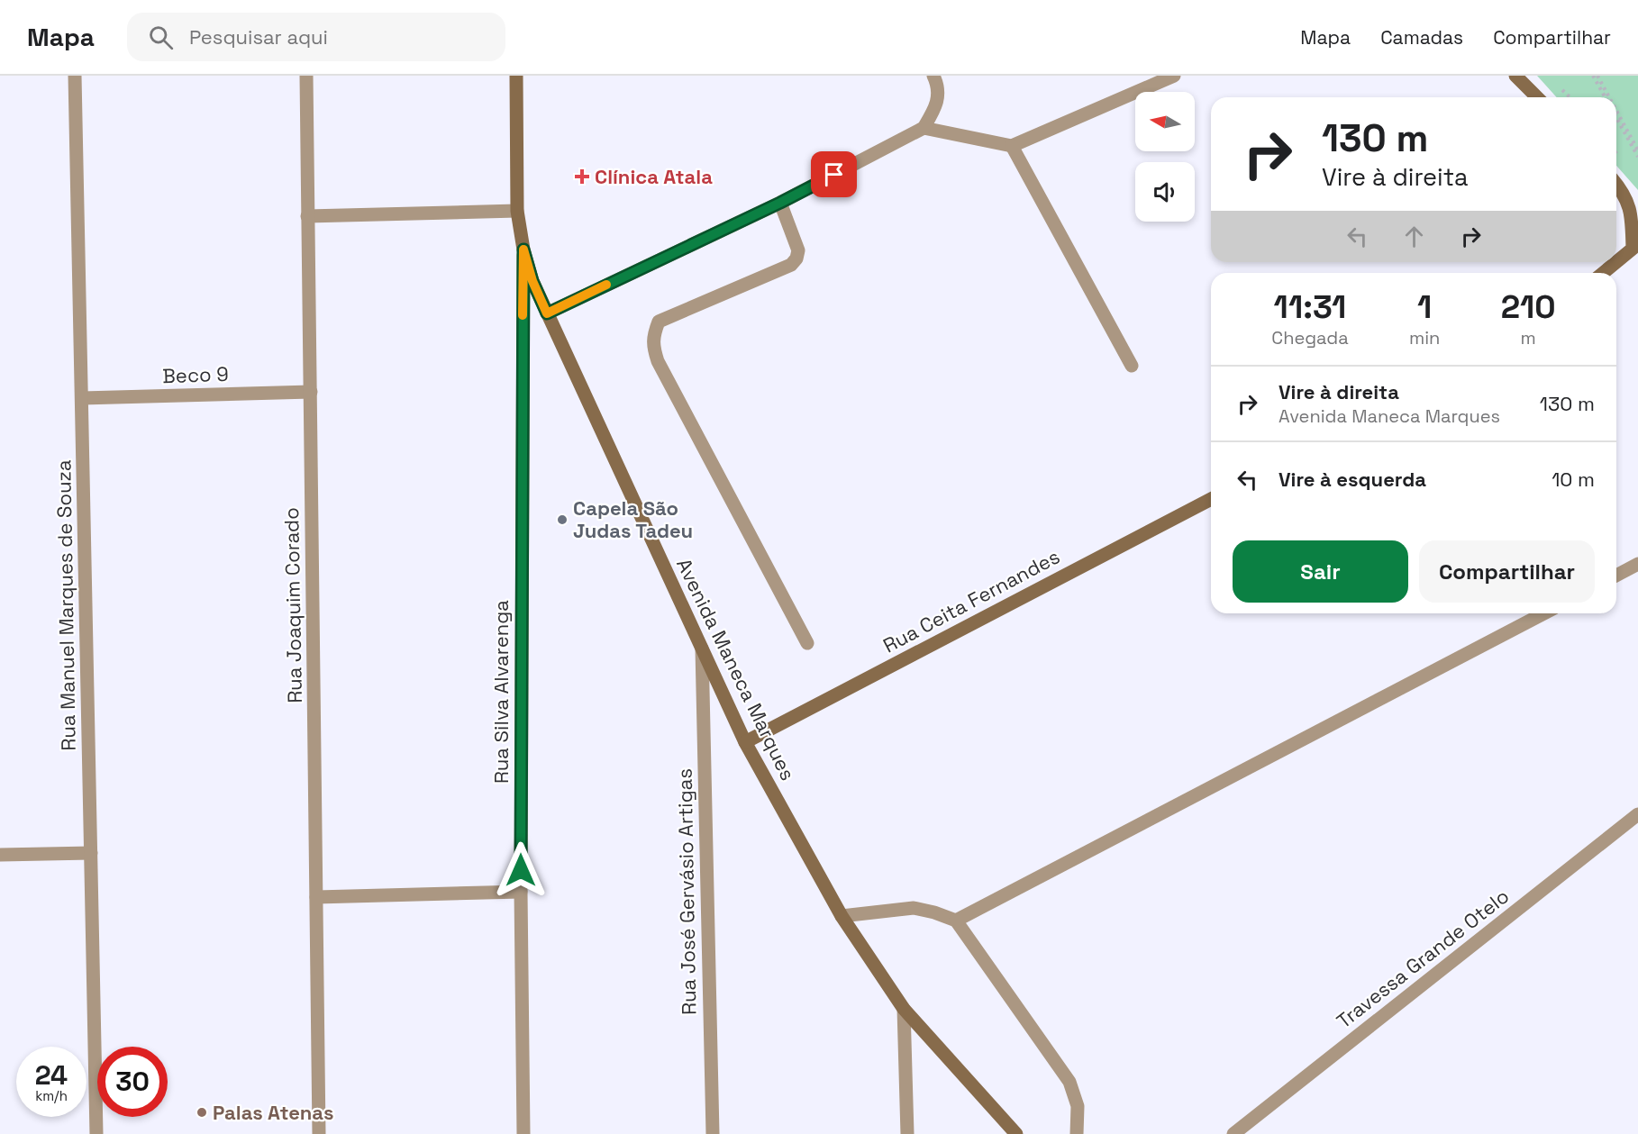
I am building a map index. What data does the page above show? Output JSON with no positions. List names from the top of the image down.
{
  "streets": {
    "main road": ["Rua Ceita Fernandes", "Avenida Maneca Marques"],
    "street": [
      "Beco 9",
      "Rua Manuel Marques de Souza",
      "Rua Joaquim Corado",
      "Rua Silva Alvarenga",
      "Rua José Gervásio Artigas",
      "Travessa Grande Otelo"
    ]
  },
  "crossings": [
    ["Beco 9", "Rua Manuel Marques de Souza"],
    ["Beco 9", "Rua Joaquim Corado"],
    ["Rua Ceita Fernandes", "Avenida Maneca Marques"],
    ["Avenida Maneca Marques", "Rua Silva Alvarenga"],
    ["Avenida Maneca Marques", "Rua José Gervásio Artigas"]
  ],
  "places": {
    "health": ["Clínica Atala"],
    "other": ["Capela São Judas Tadeu", "Palas Atenas"]
  },
  "north": "left",
  "page": {
    "header": "Mapa",
    "search": "Pesquisar aqui",
    "nav": ["Mapa", "Camadas", "Compartilhar"],
    "turn": ["130 m", "Vire à direita"],
    "eta": [
      "11:31",
      "Chegada",
      "1",
      "min",
      "210",
      "m"
    ],
    "list": [
      {
        "name": "Vire à direita",
        "note": "Avenida Maneca Marques",
        "value": "130 m"
      },
      {
        "name": "Vire à esquerda",
        "value": "10 m"
      }
    ],
    "buttons": ["Sair", "Compartilhar"],
    "speed": "24 km/h",
    "limit": "30"
  }
}
